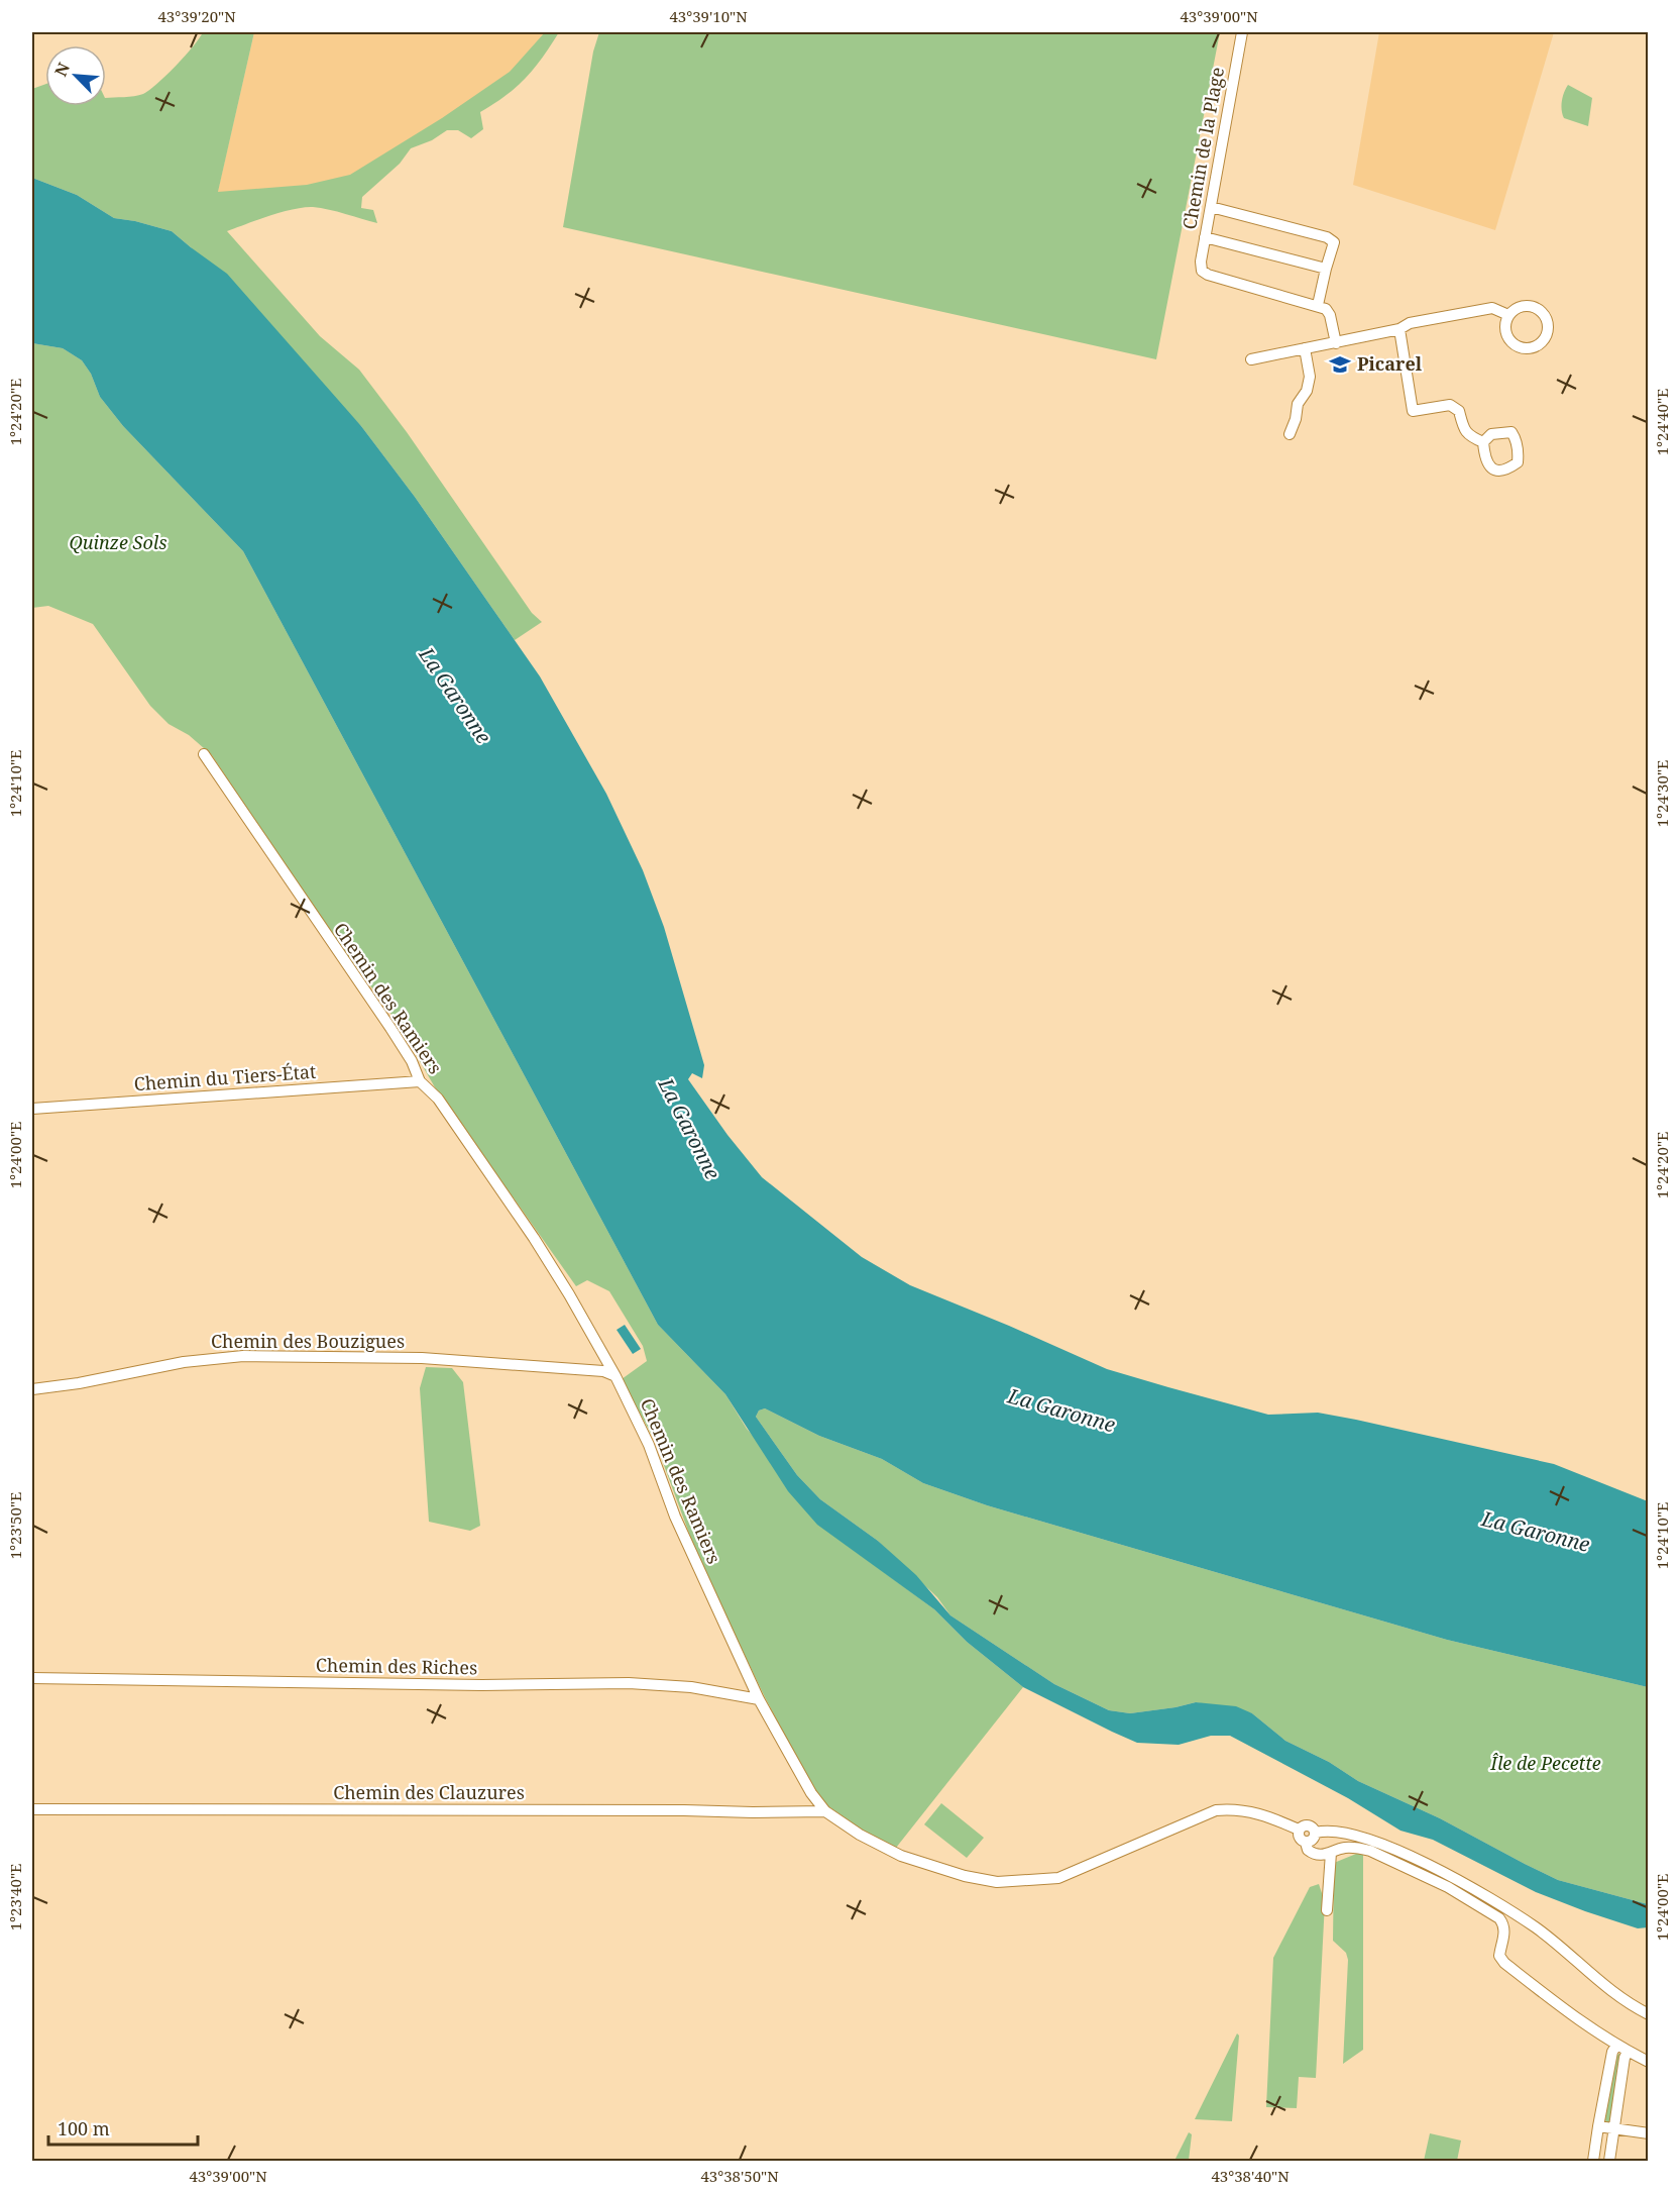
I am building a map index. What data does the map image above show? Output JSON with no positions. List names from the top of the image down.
{
  "streets": {
    "street": [
      "Chemin de la Plage",
      "Chemin des Ramiers",
      "Chemin du Tiers-État",
      "Chemin des Bouzigues",
      "Chemin des Riches",
      "Chemin des Clauzures"
    ]
  },
  "crossings": [
    ["Chemin des Ramiers", "Chemin du Tiers-État"],
    ["Chemin des Ramiers", "Chemin des Bouzigues"],
    ["Chemin des Ramiers", "Chemin des Riches"],
    ["Chemin des Ramiers", "Chemin des Clauzures"]
  ],
  "water": ["La Garonne"],
  "parks": ["Quinze Sols", "Île de Pecette"],
  "places": {
    "school or university": ["Picarel"]
  },
  "scale_bar": "100 m",
  "north": "top left",
  "coordinates": [
    "43°39'20\"N",
    "43°39'10\"N",
    "43°39'00\"N",
    "1°24'20\"E",
    "1°24'40\"E",
    "1°24'10\"E",
    "1°24'30\"E",
    "1°24'00\"E",
    "1°23'50\"E",
    "1°23'40\"E",
    "43°38'50\"N",
    "43°38'40\"N"
  ]
}
